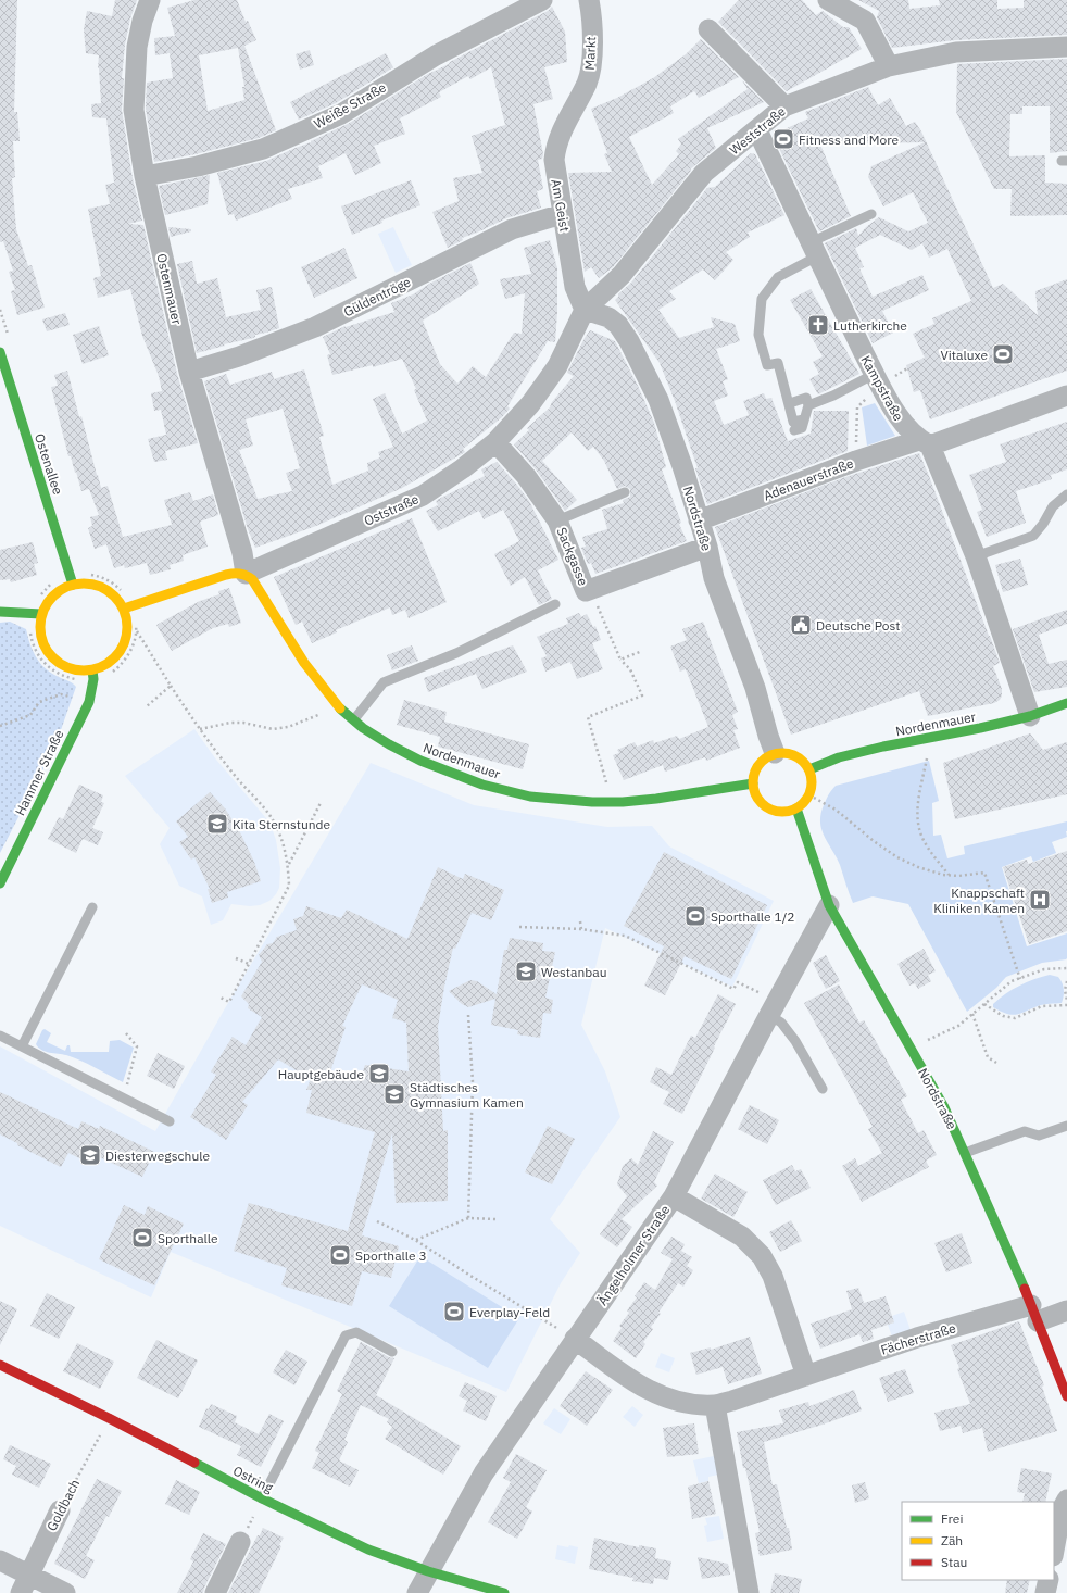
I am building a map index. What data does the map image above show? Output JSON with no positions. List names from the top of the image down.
{
  "streets": {
    "street": [
      "Markt",
      "Weiße Straße",
      "Weststraße",
      "Am Geist",
      "Ostenmauer",
      "Güldentröge",
      "Kampstraße",
      "Ostenallee",
      "Adenauerstraße",
      "Oststraße",
      "Nordstraße",
      "Sackgasse",
      "Nordenmauer",
      "Hammer Straße",
      "Ängelholmer Straße",
      "Fächerstraße",
      "Ostring",
      "Goldbach"
    ]
  },
  "crossings": [
    ["Markt", "Am Geist"],
    ["Weiße Straße", "Ostenmauer"],
    ["Weststraße", "Am Geist"],
    ["Weststraße", "Kampstraße"],
    ["Weststraße", "Oststraße"],
    ["Weststraße", "Nordstraße"],
    ["Am Geist", "Güldentröge"],
    ["Am Geist", "Oststraße"],
    ["Am Geist", "Nordstraße"],
    ["Ostenmauer", "Güldentröge"],
    ["Ostenmauer", "Oststraße"],
    ["Ostenmauer", "Nordenmauer"],
    ["Kampstraße", "Adenauerstraße"],
    ["Kampstraße", "Nordenmauer"],
    ["Ostenallee", "Oststraße"],
    ["Ostenallee", "Hammer Straße"],
    ["Adenauerstraße", "Nordstraße"],
    ["Oststraße", "Nordstraße"],
    ["Oststraße", "Sackgasse"],
    ["Oststraße", "Nordenmauer"],
    ["Oststraße", "Hammer Straße"],
    ["Nordstraße", "Sackgasse"],
    ["Nordstraße", "Nordenmauer"],
    ["Nordstraße", "Ängelholmer Straße"],
    ["Nordstraße", "Fächerstraße"],
    ["Ängelholmer Straße", "Fächerstraße"],
    ["Ängelholmer Straße", "Ostring"],
    ["Ostring", "Goldbach"]
  ],
  "places": {
    "sports": [
      "Fitness and More",
      "Vitaluxe",
      "Sporthalle 1/2",
      "Sporthalle",
      "Sporthalle 3",
      "Everplay-Feld"
    ],
    "church": ["Lutherkirche"],
    "public building": ["Deutsche Post"],
    "school or university": [
      "Kita Sternstunde",
      "Westanbau",
      "Hauptgebäude",
      "Städtisches Gymnasium Kamen",
      "Diesterwegschule"
    ],
    "hospital": ["Knappschaft Kliniken Kamen"]
  },
  "legend": ["Frei", "Zäh", "Stau"]
}
